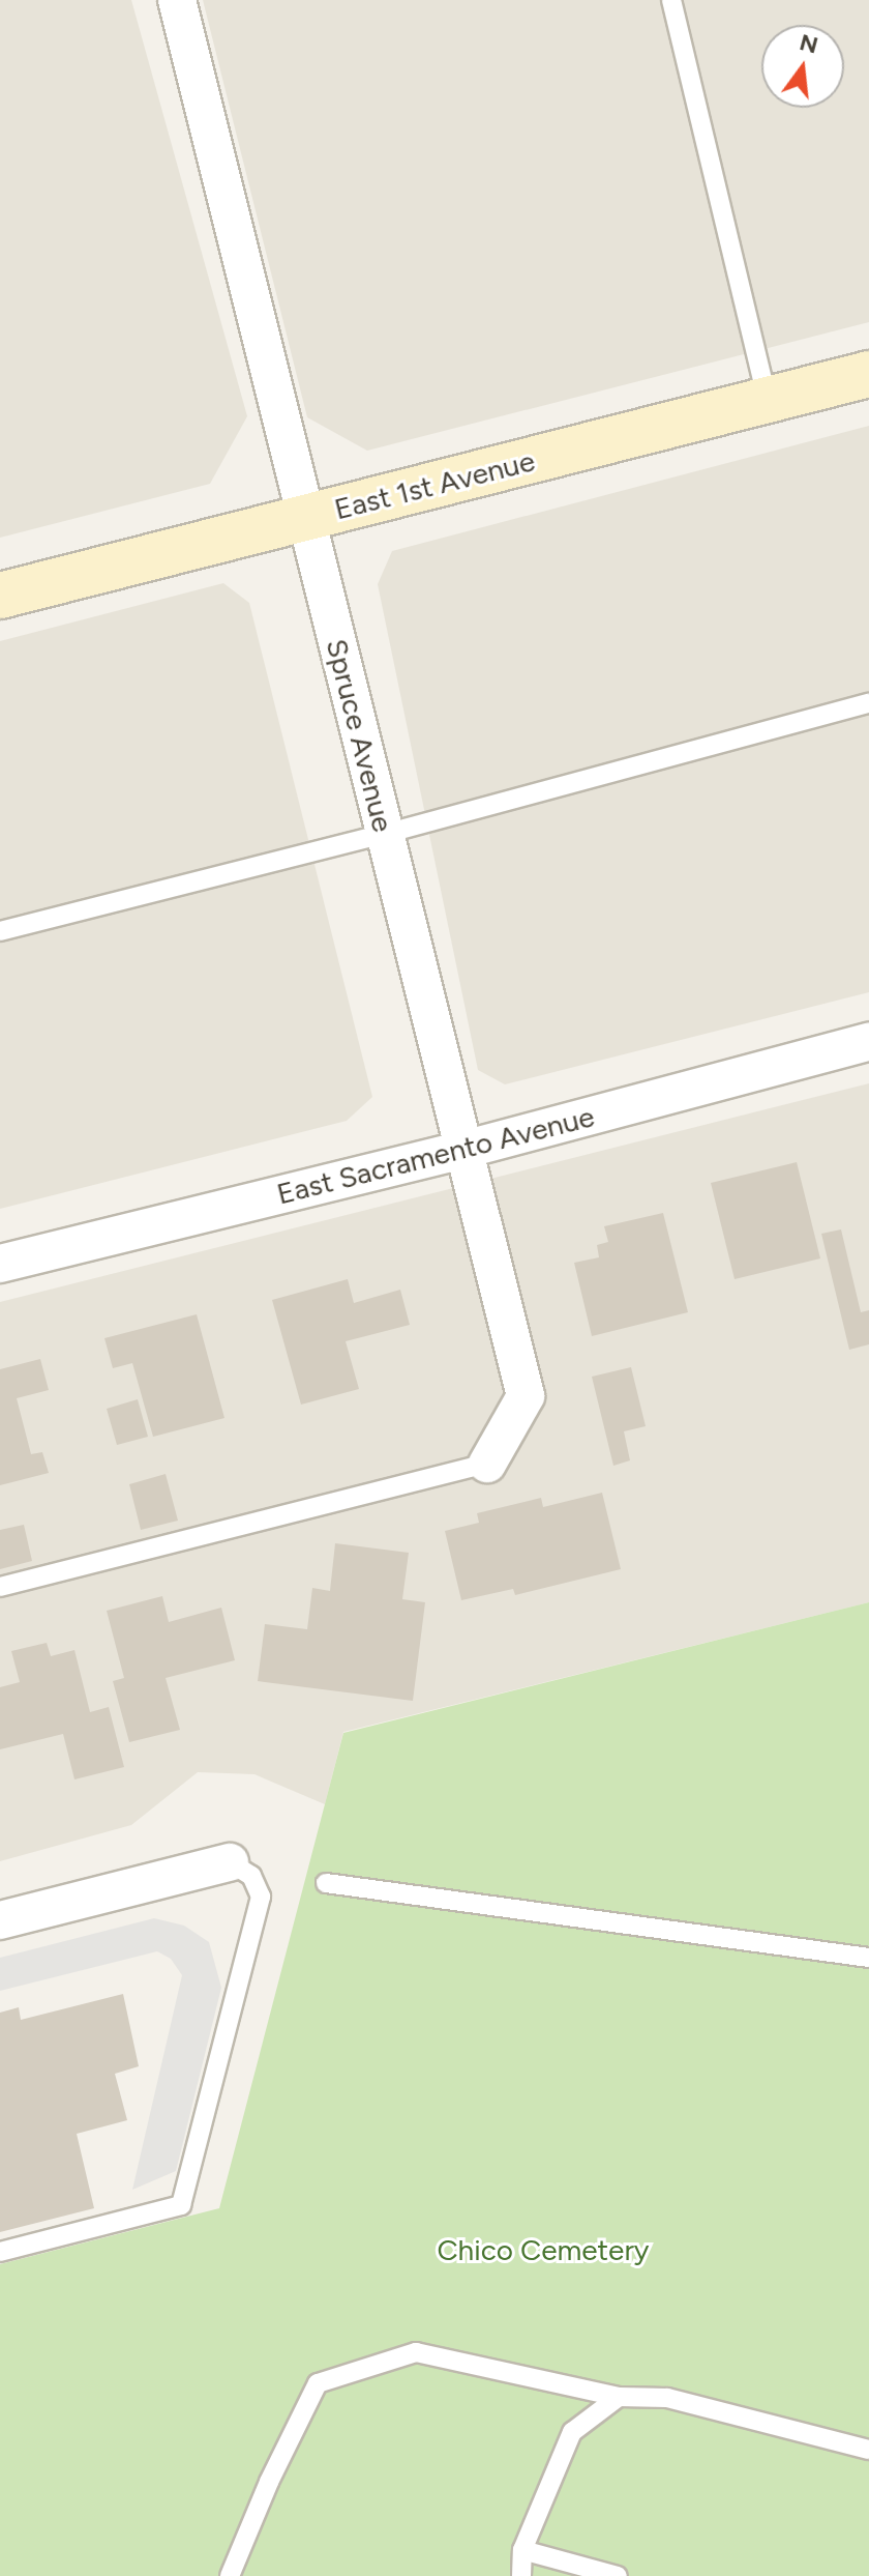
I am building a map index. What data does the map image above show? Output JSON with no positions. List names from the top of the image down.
{
  "streets": {
    "street": ["East 1st Avenue", "Spruce Avenue", "East Sacramento Avenue"]
  },
  "crossings": [
    ["East 1st Avenue", "Spruce Avenue"],
    ["Spruce Avenue", "East Sacramento Avenue"]
  ],
  "parks": ["Chico Cemetery"],
  "north": "top"
}
